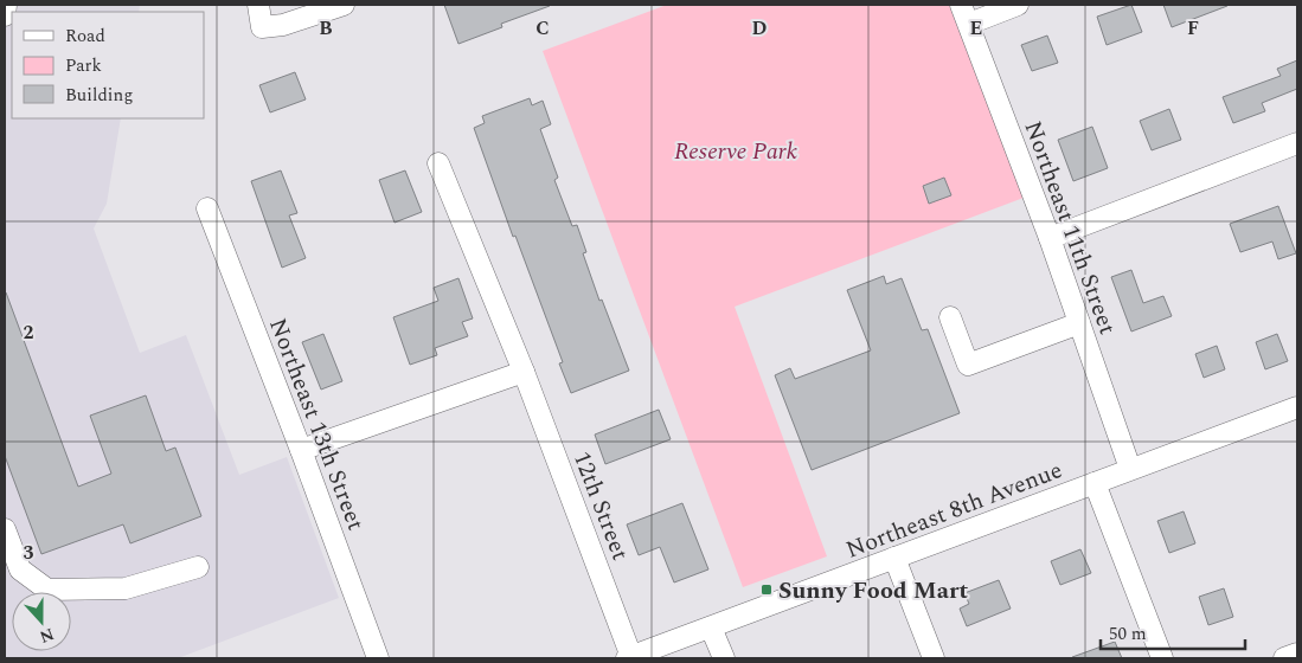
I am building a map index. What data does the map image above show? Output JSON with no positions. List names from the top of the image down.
{
  "streets": {
    "street": [
      "Northeast 11th Street",
      "Northeast 13th Street",
      "12th Street",
      "Northeast 8th Avenue"
    ]
  },
  "crossings": [
    ["Northeast 11th Street", "Northeast 8th Avenue"],
    ["12th Street", "Northeast 8th Avenue"]
  ],
  "parks": ["Reserve Park"],
  "places": {
    "transit": ["Sunny Food Mart"]
  },
  "legend": ["Road", "Park", "Building"],
  "scale_bar": "50 m",
  "north": "bottom",
  "grid": {
    "columns": [
      "B",
      "C",
      "D",
      "E",
      "F"
    ],
    "rows": ["2", "3"]
  }
}
